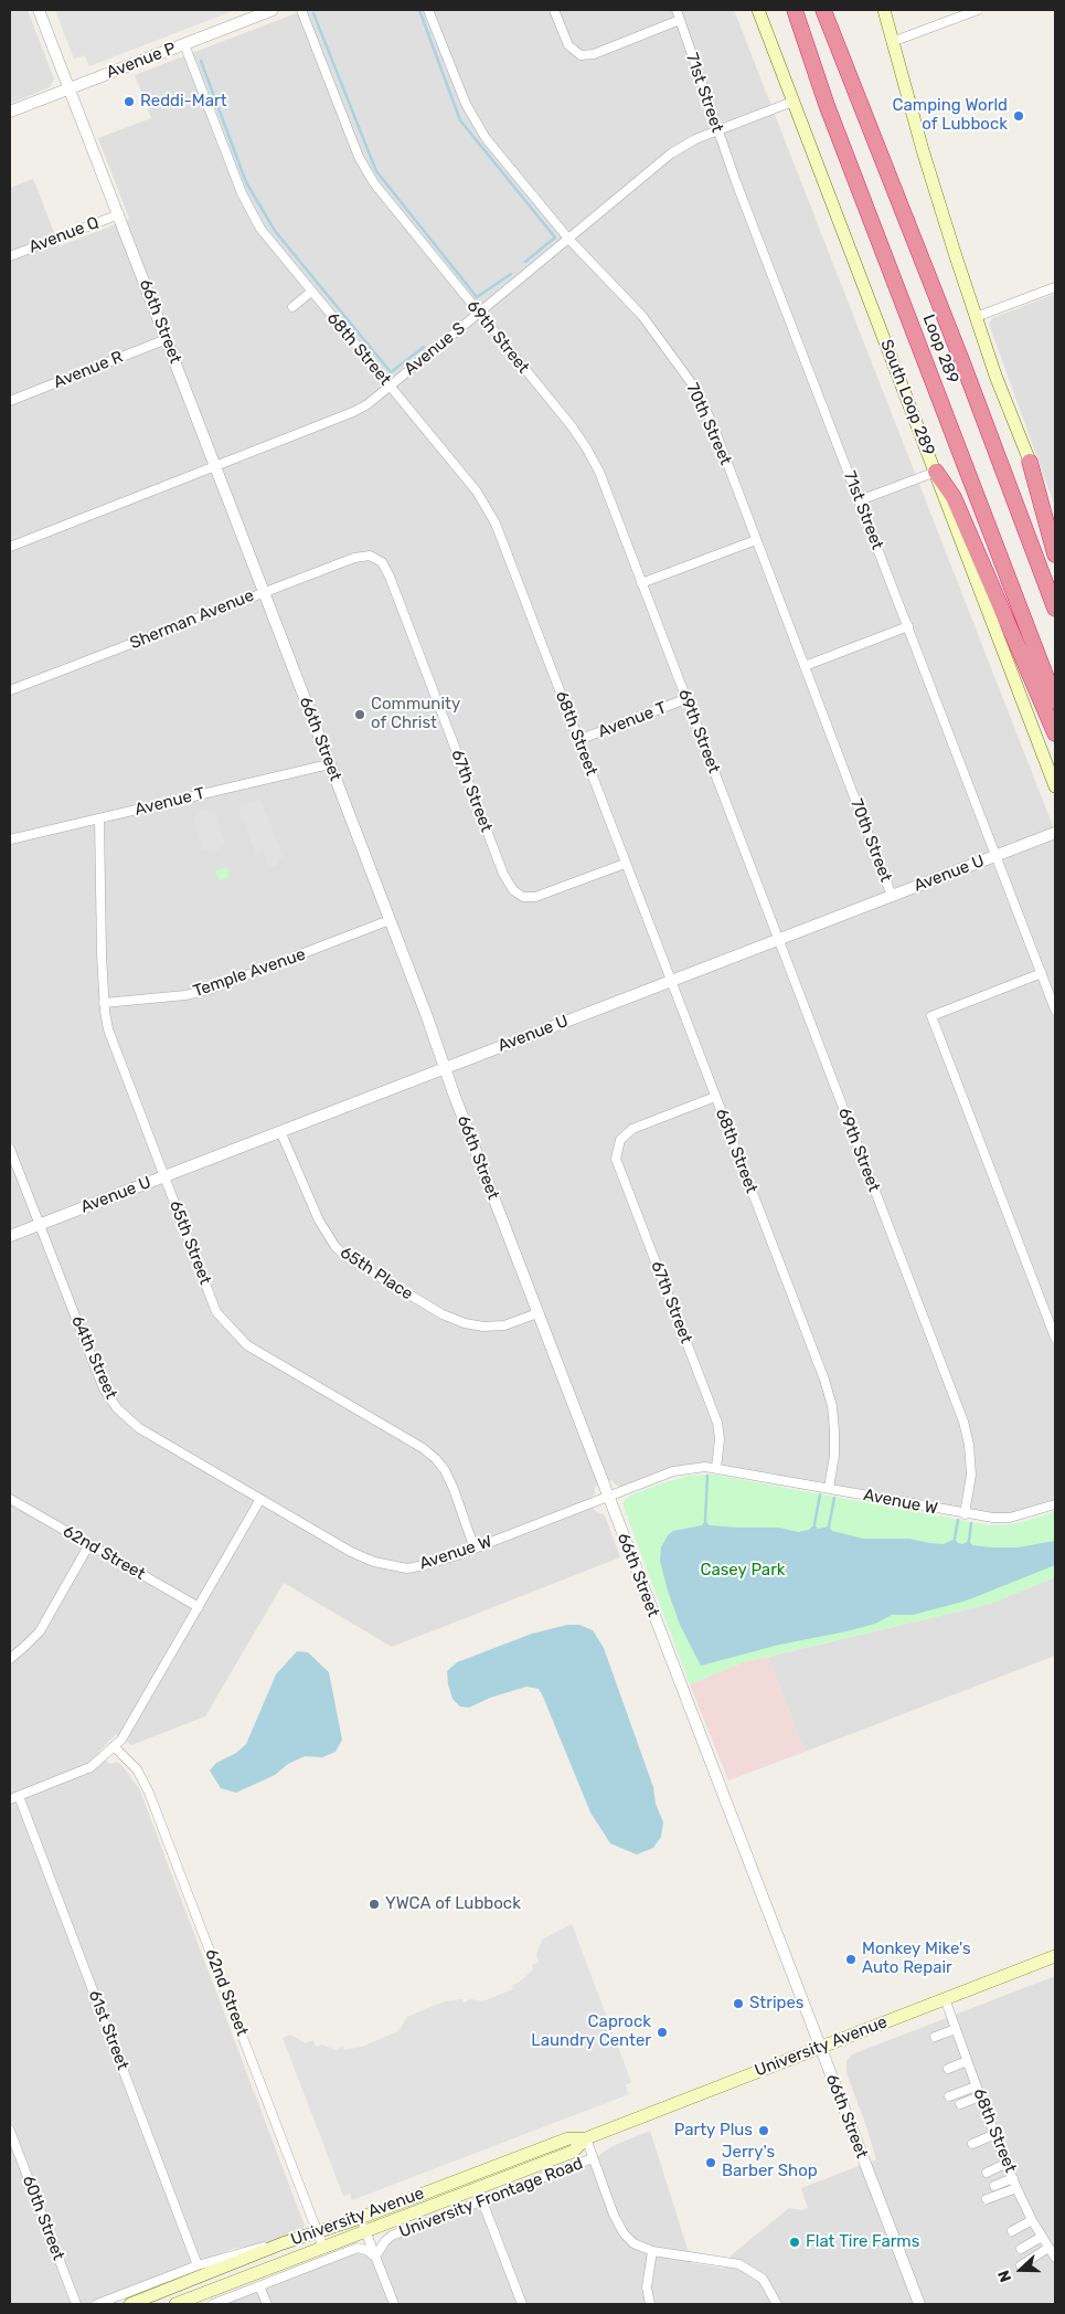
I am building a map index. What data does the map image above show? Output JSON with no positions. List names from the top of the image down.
{
  "streets": {
    "highway": ["Loop 289"],
    "main road": ["South Loop 289", "University Avenue"],
    "street": [
      "Avenue P",
      "71st Street",
      "Avenue Q",
      "66th Street",
      "69th Street",
      "68th Street",
      "Avenue S",
      "Avenue R",
      "70th Street",
      "Sherman Avenue",
      "Avenue T",
      "67th Street",
      "Avenue U",
      "Temple Avenue",
      "65th Street",
      "65th Place",
      "64th Street",
      "Avenue W",
      "62nd Street",
      "61st Street",
      "University Frontage Road",
      "60th Street"
    ]
  },
  "crossings": [
    ["Avenue P", "66th Street"],
    ["Avenue P", "68th Street"],
    ["71st Street", "Avenue S"],
    ["71st Street", "Avenue U"],
    ["Avenue Q", "66th Street"],
    ["66th Street", "Avenue S"],
    ["66th Street", "Avenue R"],
    ["66th Street", "Sherman Avenue"],
    ["66th Street", "Avenue T"],
    ["66th Street", "Avenue U"],
    ["66th Street", "Temple Avenue"],
    ["66th Street", "65th Place"],
    ["66th Street", "Avenue W"],
    ["66th Street", "University Avenue"],
    ["69th Street", "Avenue S"],
    ["69th Street", "Avenue T"],
    ["69th Street", "Avenue U"],
    ["69th Street", "Avenue W"],
    ["68th Street", "Avenue S"],
    ["68th Street", "Avenue T"],
    ["68th Street", "67th Street"],
    ["68th Street", "Avenue U"],
    ["68th Street", "Avenue W"],
    ["68th Street", "University Avenue"],
    ["Avenue S", "South Loop 289"],
    ["Avenue S", "70th Street"],
    ["70th Street", "Avenue U"],
    ["Sherman Avenue", "67th Street"],
    ["Avenue T", "65th Street"],
    ["67th Street", "Avenue W"],
    ["Avenue U", "65th Street"],
    ["Avenue U", "65th Place"],
    ["Avenue U", "64th Street"],
    ["Temple Avenue", "65th Street"],
    ["65th Street", "Avenue W"],
    ["64th Street", "Avenue W"],
    ["62nd Street", "University Avenue"]
  ],
  "parks": ["Casey Park"],
  "places": [
    "Reddi-Mart",
    "Camping World of Lubbock",
    "Community of Christ",
    "YWCA of Lubbock",
    "Monkey Mike's Auto Repair",
    "Stripes",
    "Caprock Laundry Center",
    "Party Plus",
    "Jerry's Barber Shop",
    "Flat Tire Farms"
  ],
  "north": "left"
}
